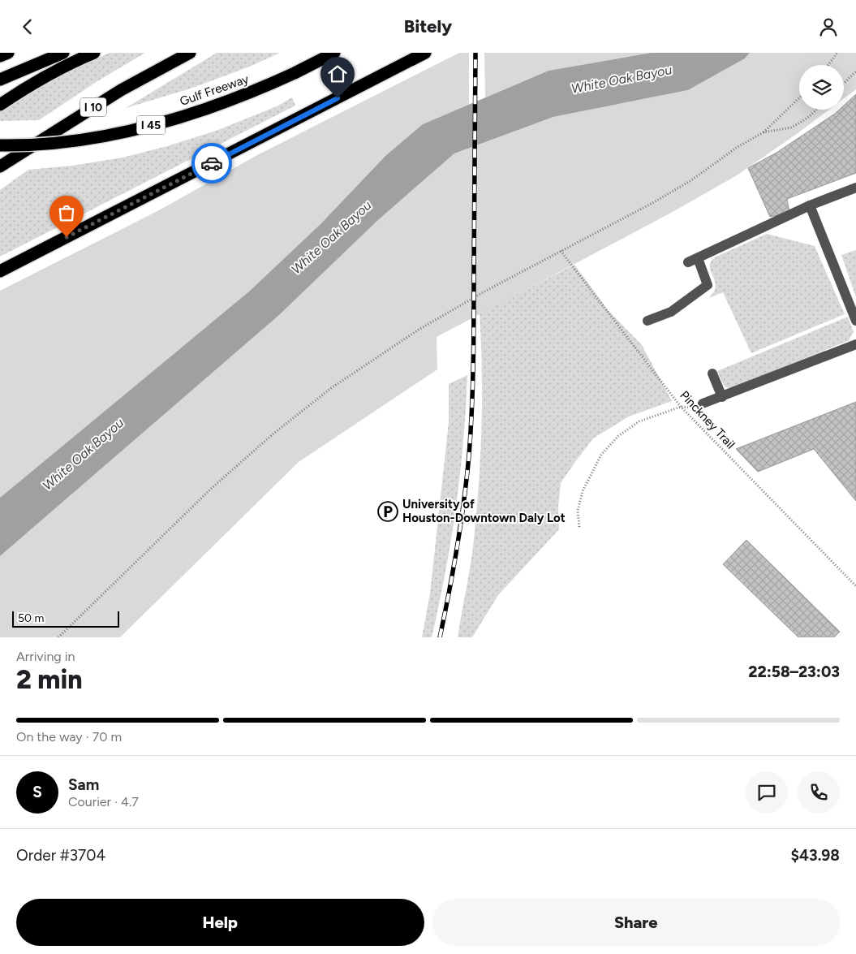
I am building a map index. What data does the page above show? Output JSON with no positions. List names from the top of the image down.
{
  "streets": {
    "highway": ["Gulf Freeway", "I 10", "I 45"],
    "path": ["Pinckney Trail"]
  },
  "water": ["White Oak Bayou"],
  "places": {
    "parking": ["University of Houston-Downtown Daly Lot"]
  },
  "scale_bar": "50 m",
  "page": {
    "header": "Bitely",
    "scale": "50 m",
    "heading": ["2 min", "Arriving in", "22:58–23:03"],
    "panel": [
      "Sam",
      "Courier · 4.7",
      "Order #3704",
      "$43.98"
    ],
    "bar": "On the way · 70 m",
    "round": "S",
    "buttons": ["Help", "Share"]
  }
}
